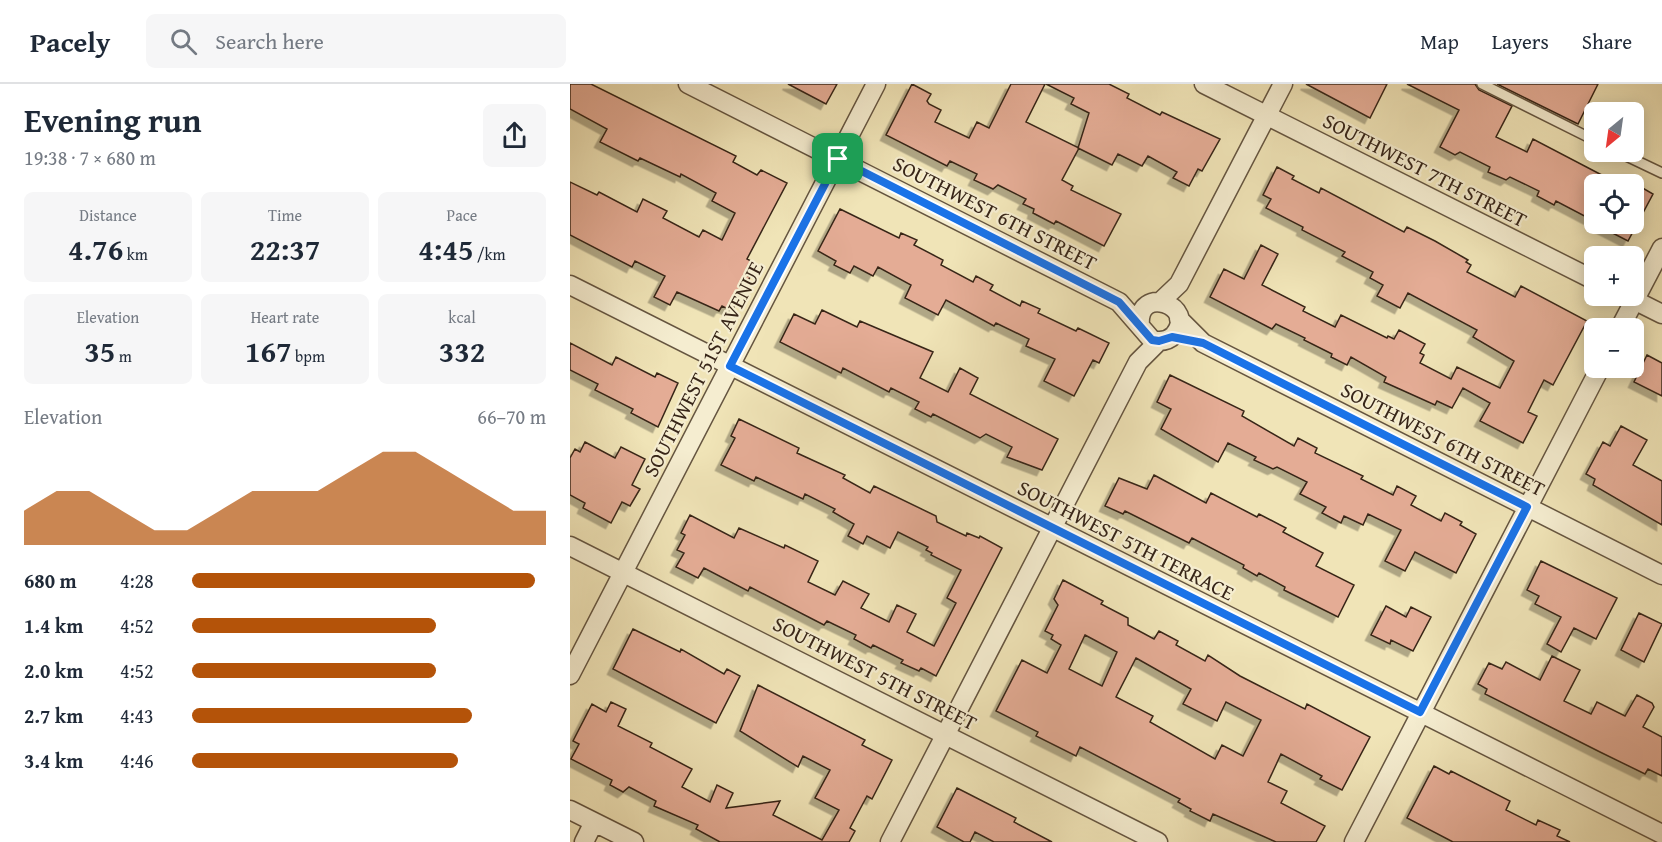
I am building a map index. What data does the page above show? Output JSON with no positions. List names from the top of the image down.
{
  "streets": {
    "street": [
      "SOUTHWEST 7TH STREET",
      "SOUTHWEST 6TH STREET",
      "SOUTHWEST 51ST AVENUE",
      "SOUTHWEST 5TH TERRACE",
      "SOUTHWEST 5TH STREET"
    ]
  },
  "crossings": [
    ["SOUTHWEST 6TH STREET", "SOUTHWEST 51ST AVENUE"],
    ["SOUTHWEST 51ST AVENUE", "SOUTHWEST 5TH TERRACE"],
    ["SOUTHWEST 51ST AVENUE", "SOUTHWEST 5TH STREET"]
  ],
  "north": "bottom left",
  "page": {
    "header": "Pacely",
    "search": "Search here",
    "nav": ["Map", "Layers", "Share"],
    "heading": ["Evening run", "19:38 · 7 × 680 m"],
    "map_buttons": ["+", "−"],
    "stats": [
      ["Distance", "4.76 km"],
      ["Time", "22:37"],
      ["Pace", "4:45 /km"],
      ["Elevation", "35 m"],
      ["Heart rate", "167 bpm"],
      ["kcal", "332"]
    ],
    "chart": ["Elevation", "66–70 m"],
    "list": [
      {
        "name": "680 m",
        "note": "4:28"
      },
      {
        "name": "1.4 km",
        "note": "4:52"
      },
      {
        "name": "2.0 km",
        "note": "4:52"
      },
      {
        "name": "2.7 km",
        "note": "4:43"
      },
      {
        "name": "3.4 km",
        "note": "4:46"
      }
    ]
  }
}
